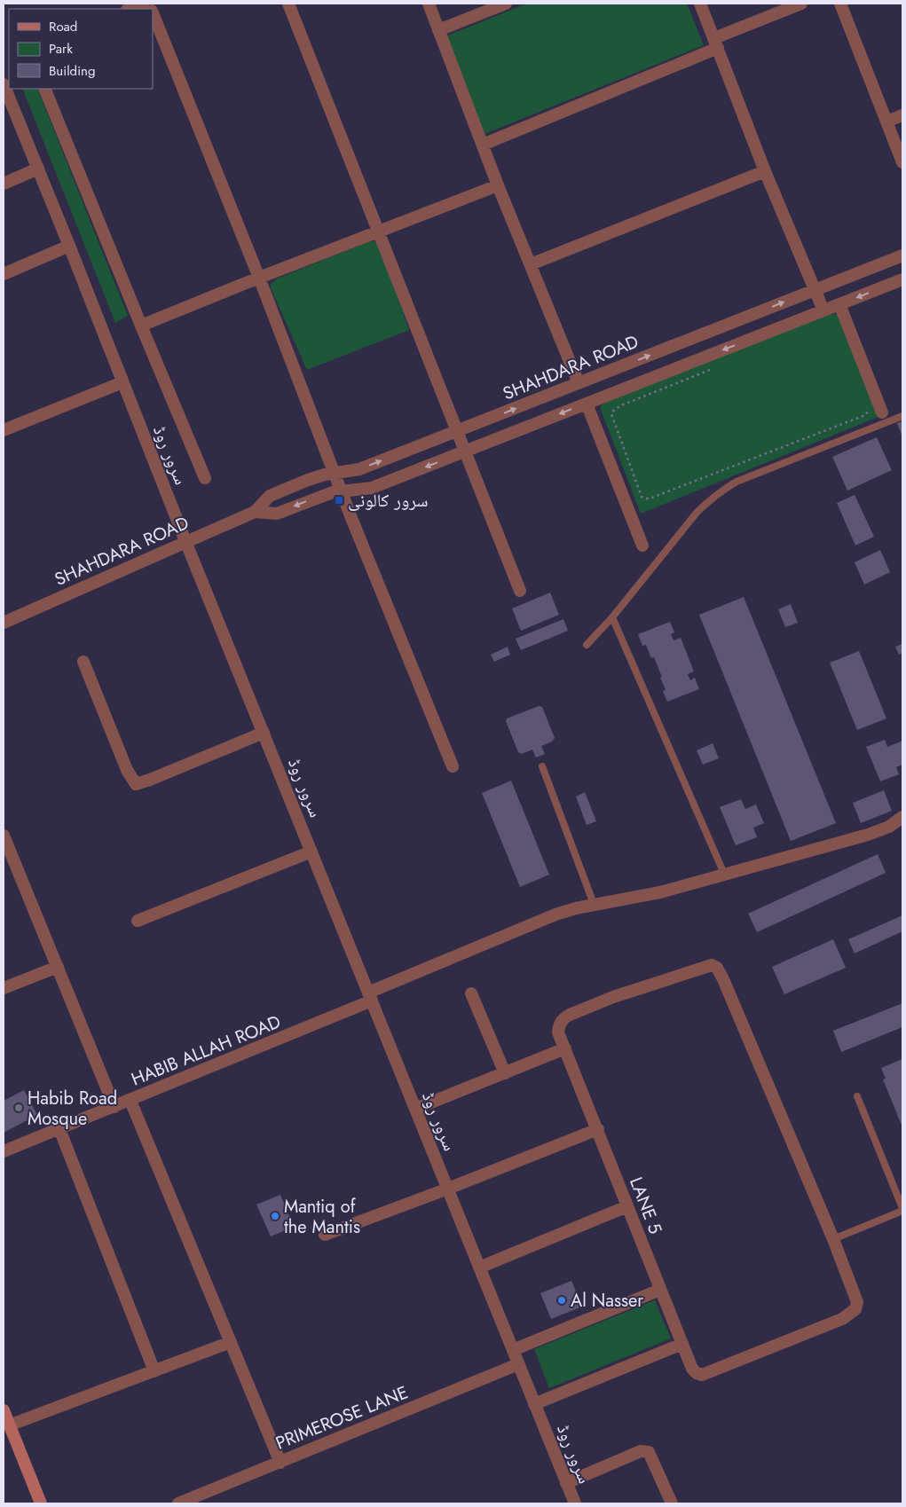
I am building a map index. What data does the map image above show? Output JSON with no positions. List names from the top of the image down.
{
  "streets": {
    "street": [
      "SHAHDARA ROAD",
      "سرور روڈ",
      "HABIB ALLAH ROAD",
      "LANE 5",
      "PRIMEROSE LANE"
    ]
  },
  "crossings": [
    ["SHAHDARA ROAD", "سرور روڈ"],
    ["سرور روڈ", "HABIB ALLAH ROAD"],
    ["سرور روڈ", "PRIMEROSE LANE"]
  ],
  "places": {
    "transit": ["سرور کالونی"],
    "other": ["Habib Road Mosque", "Mantiq of the Mantis", "Al Nasser"]
  },
  "legend": ["Road", "Park", "Building"]
}
